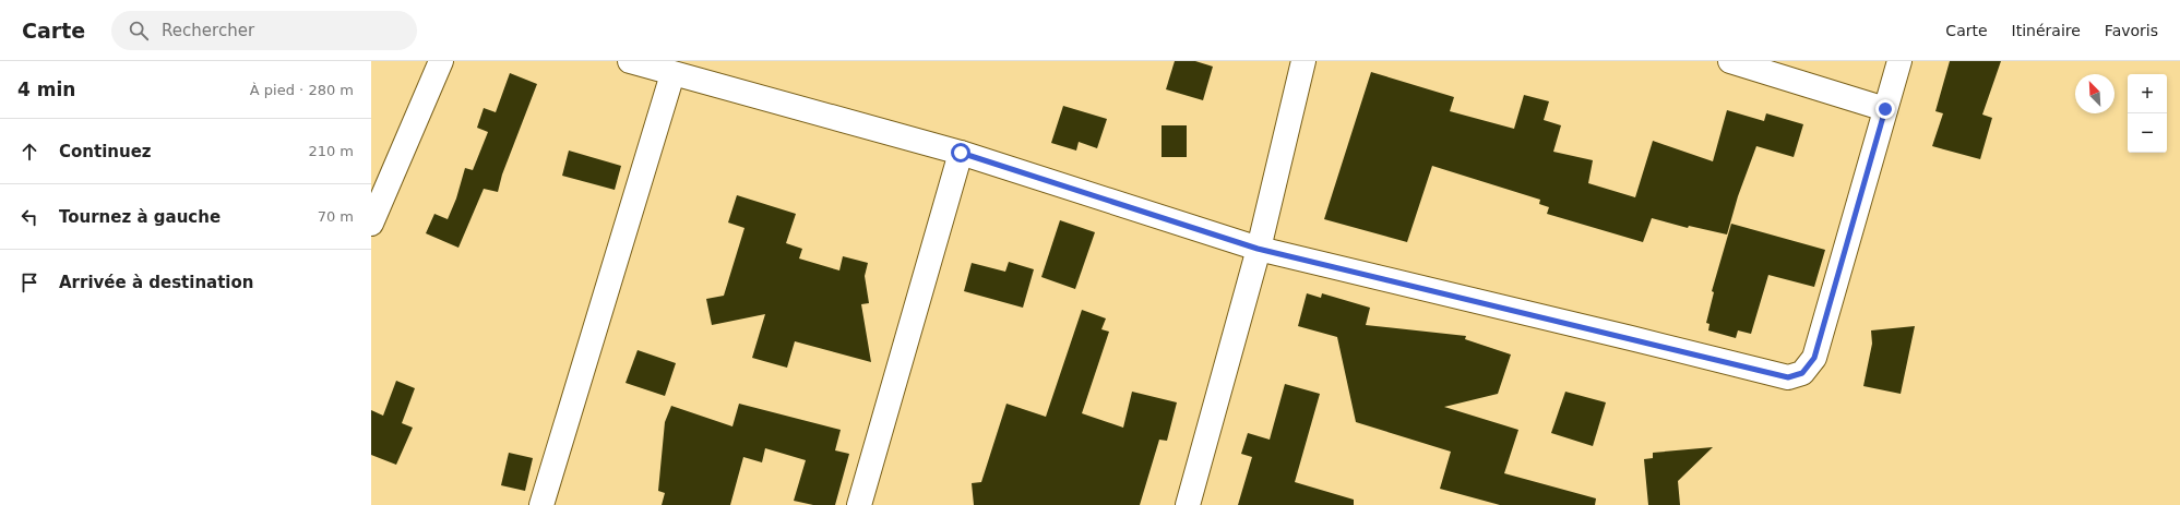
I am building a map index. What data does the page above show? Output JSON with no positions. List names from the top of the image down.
{
  "north": "top left",
  "page": {
    "header": "Carte",
    "search": "Rechercher",
    "nav": ["Carte", "Itinéraire", "Favoris"],
    "heading": ["4 min", "À pied · 280 m"],
    "map_buttons": ["+", "−"],
    "list": [
      ["Continuez", "210 m"],
      ["Tournez à gauche", "70 m"],
      "Arrivée à destination"
    ]
  }
}
